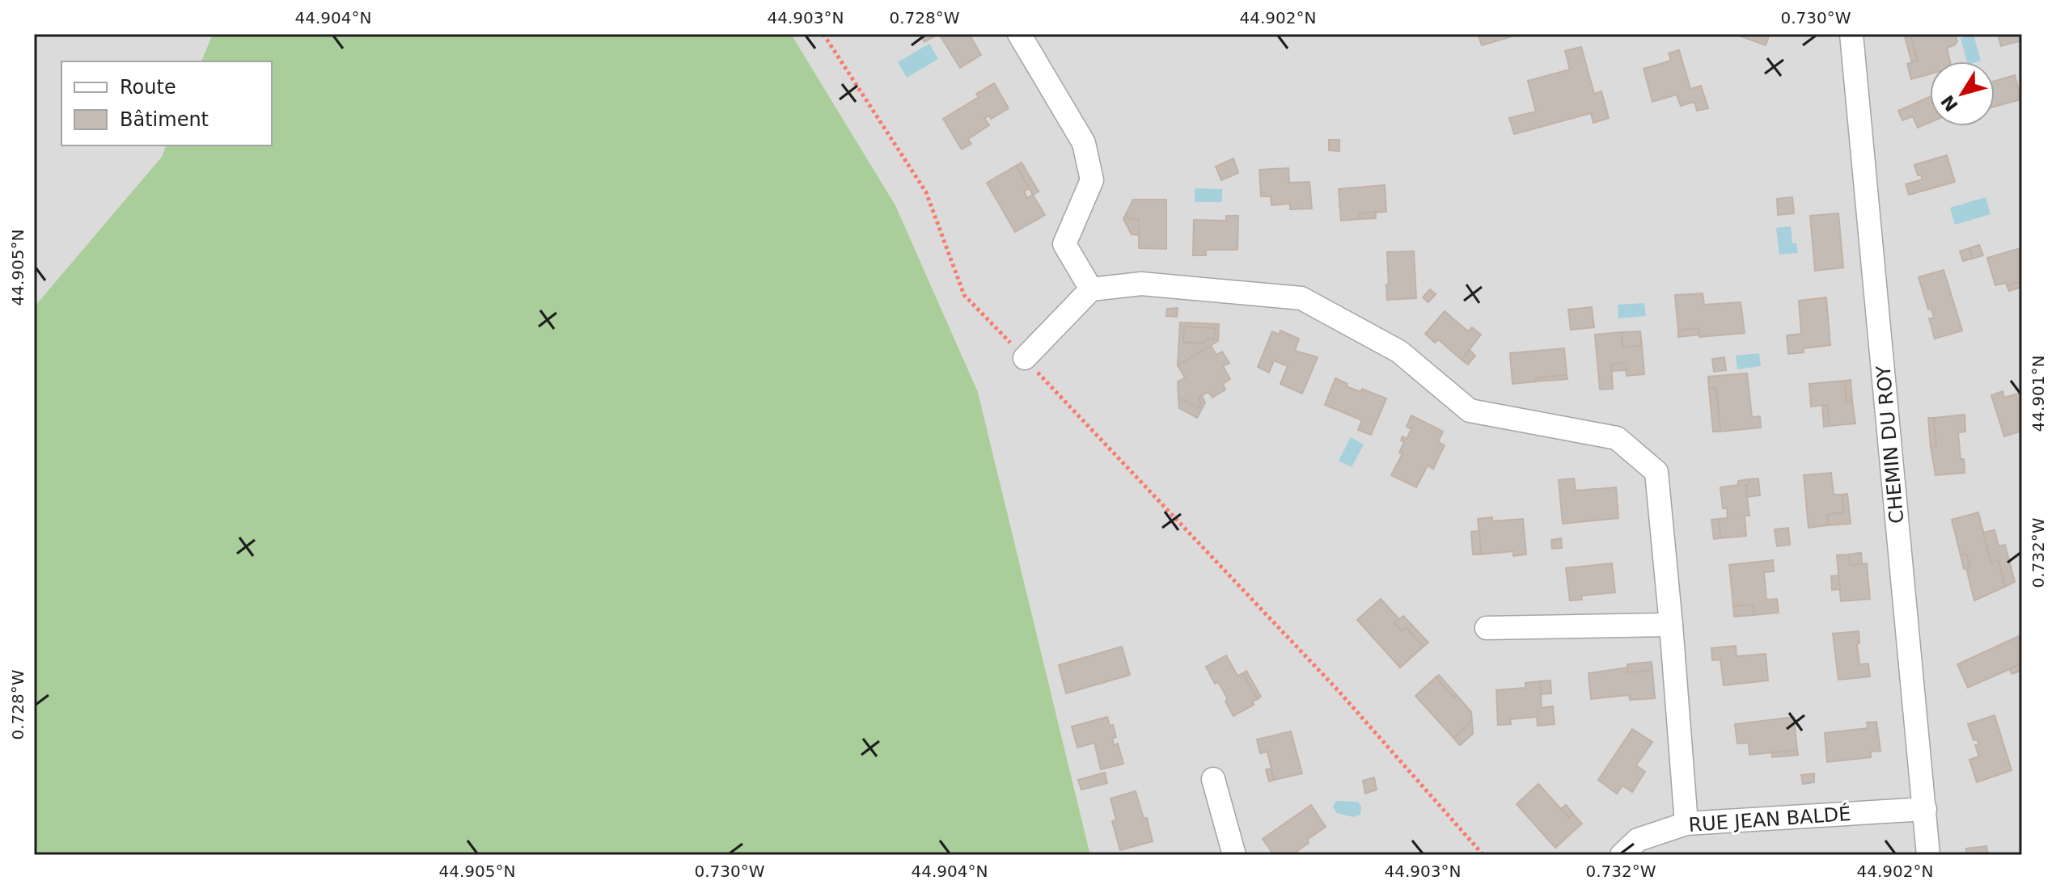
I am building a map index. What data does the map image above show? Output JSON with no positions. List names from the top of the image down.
{
  "streets": {
    "street": ["CHEMIN DU ROY", "RUE JEAN BALDÉ"]
  },
  "crossings": [
    ["CHEMIN DU ROY", "RUE JEAN BALDÉ"]
  ],
  "legend": ["Route", "Bâtiment"],
  "north": "bottom left",
  "coordinates": [
    "44.904°N",
    "44.903°N",
    "0.728°W",
    "44.902°N",
    "0.730°W",
    "44.905°N",
    "44.901°N",
    "0.732°W"
  ]
}
